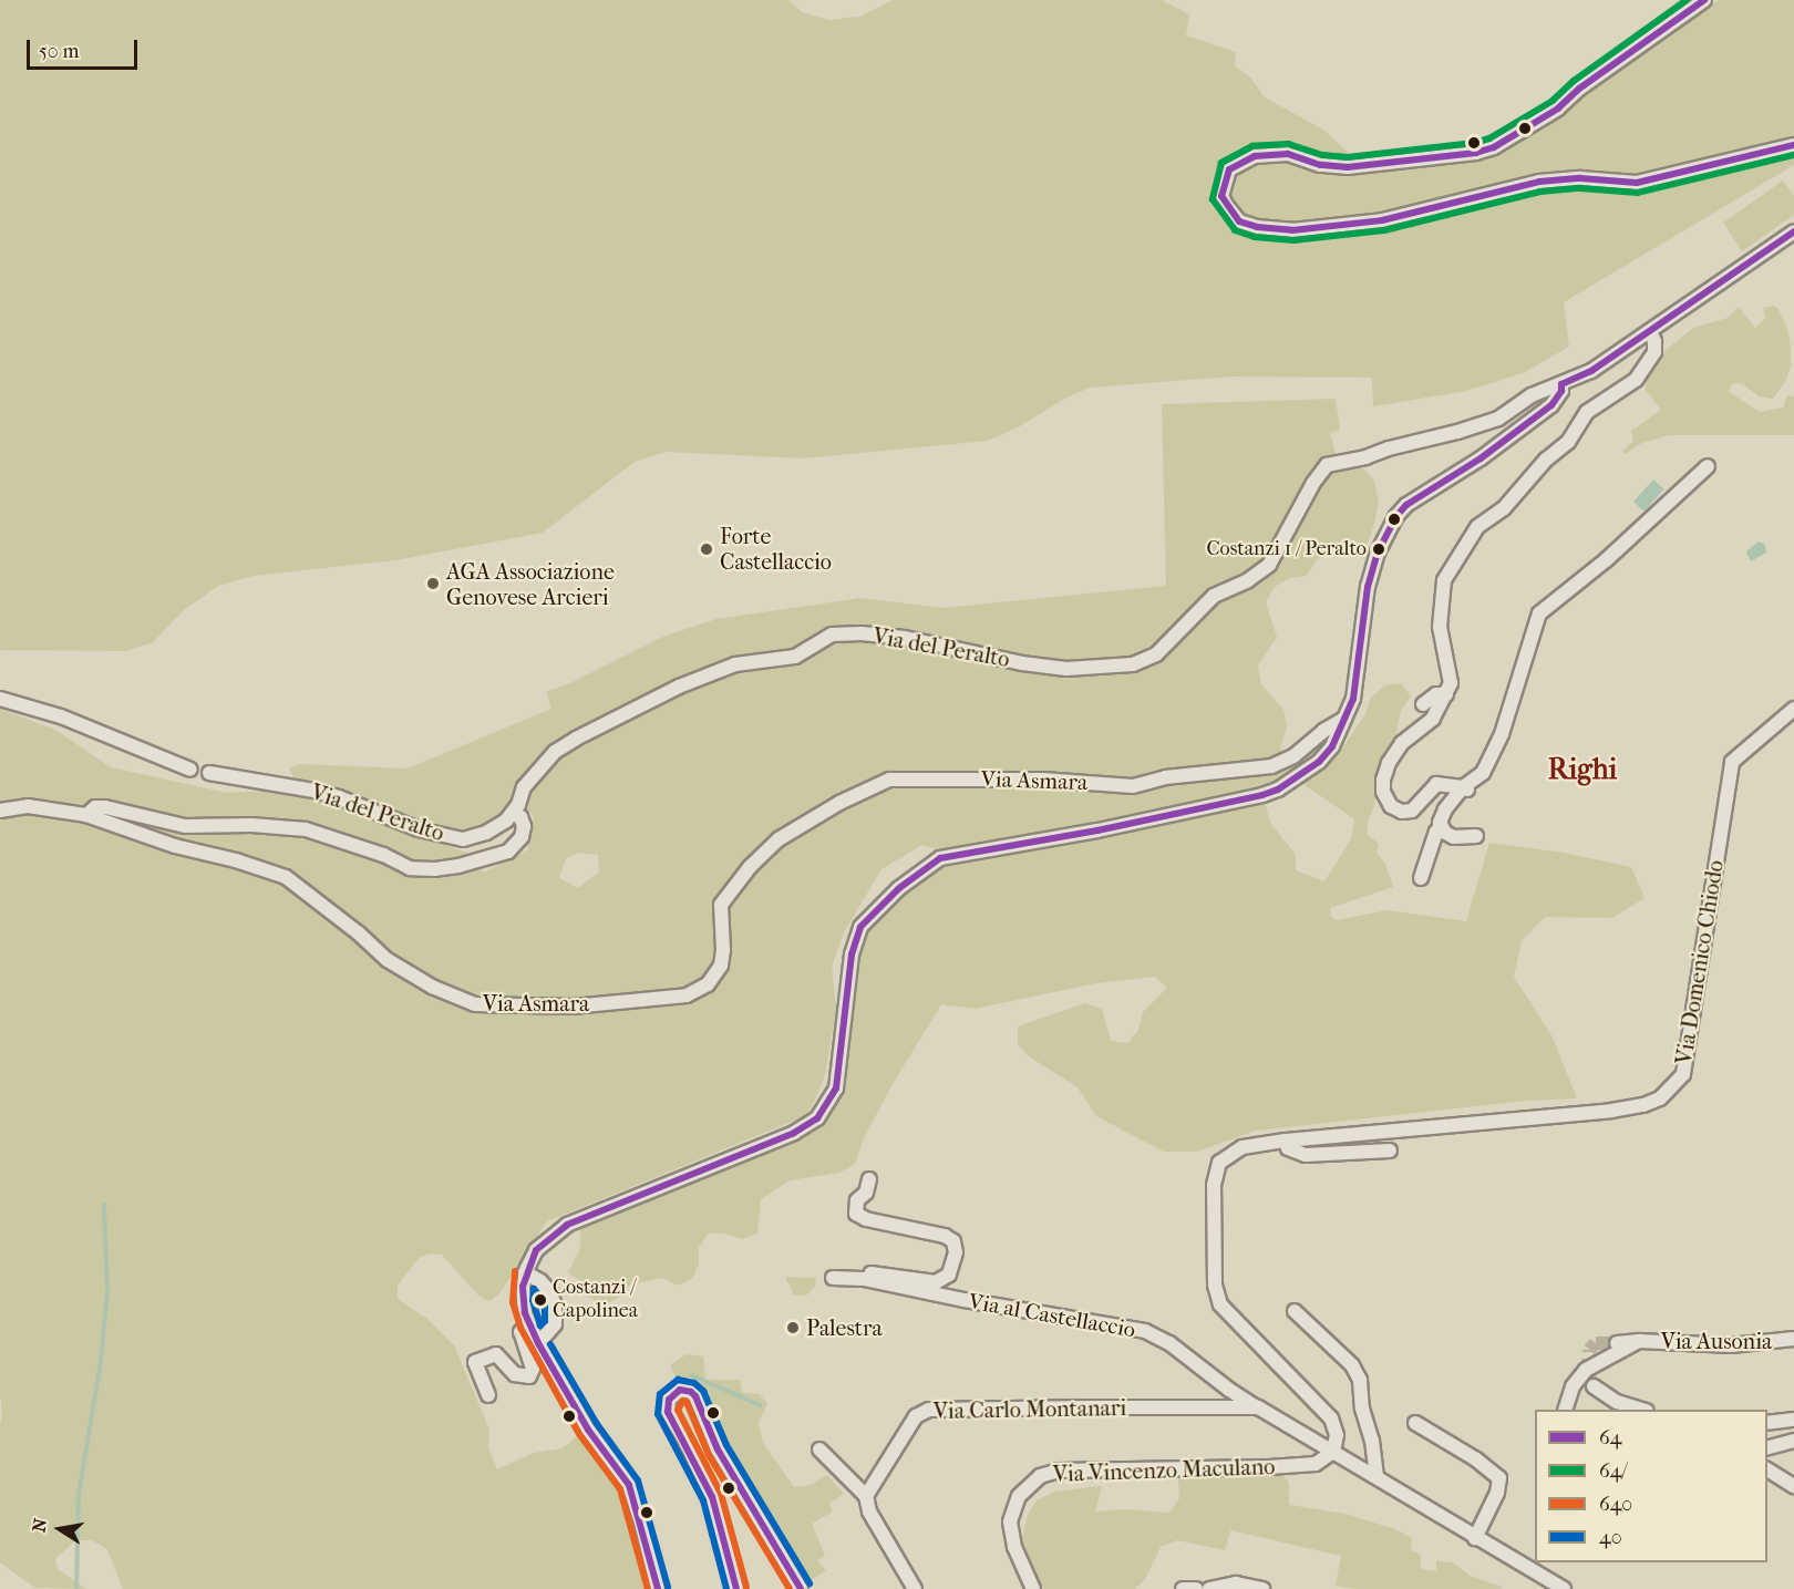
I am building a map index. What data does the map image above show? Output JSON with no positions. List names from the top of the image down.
{
  "streets": {
    "street": [
      "Via del Peralto",
      "Via Asmara",
      "Via Domenico Chiodo",
      "Via al Castellaccio",
      "Via Ausonia",
      "Via Carlo Montanari",
      "Via Vincenzo Maculano"
    ]
  },
  "crossings": [
    ["Via Domenico Chiodo", "Via Vincenzo Maculano"],
    ["Via al Castellaccio", "Via Carlo Montanari"]
  ],
  "districts": ["Righi"],
  "places": [
    "Forte Castellaccio",
    "Costanzi 1 / Peralto",
    "AGA Associazione Genovese Arcieri",
    "Costanzi / Capolinea",
    "Palestra"
  ],
  "lines": [
    "transit line 64",
    "transit line 64/",
    "transit line 640",
    "transit line 40"
  ],
  "legend": [
    "64",
    "64/",
    "640",
    "40"
  ],
  "scale_bar": "50 m",
  "north": "left"
}
